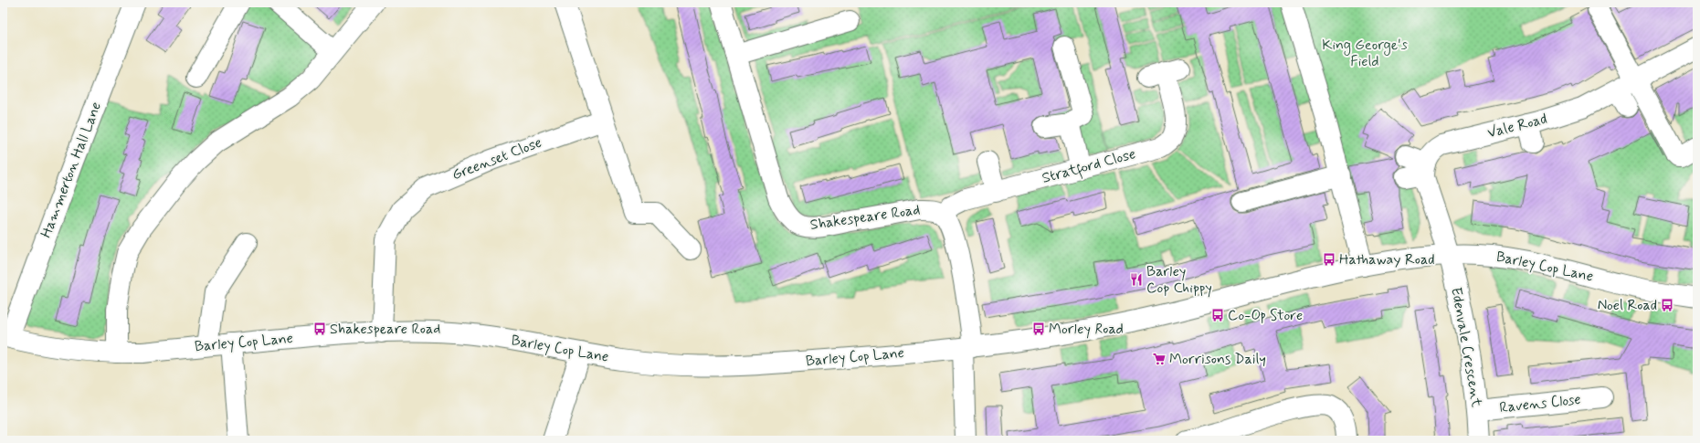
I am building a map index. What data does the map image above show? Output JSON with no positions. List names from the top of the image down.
{
  "streets": {
    "street": [
      "Vale Road",
      "Greenset Close",
      "Stratford Close",
      "Hammerton Hall Lane",
      "Shakespeare Road",
      "Barley Cop Lane",
      "Edenvale Crescent",
      "Ravens Close"
    ]
  },
  "crossings": [
    ["Vale Road", "Barley Cop Lane"],
    ["Vale Road", "Edenvale Crescent"],
    ["Greenset Close", "Barley Cop Lane"],
    ["Stratford Close", "Shakespeare Road"],
    ["Hammerton Hall Lane", "Barley Cop Lane"],
    ["Shakespeare Road", "Barley Cop Lane"],
    ["Barley Cop Lane", "Edenvale Crescent"],
    ["Edenvale Crescent", "Ravens Close"]
  ],
  "parks": ["King George's Field"],
  "places": {
    "bus stop": [
      "Hathaway Road",
      "Noel Road",
      "Co-Op Store",
      "Shakespeare Road",
      "Morley Road"
    ],
    "restaurant": ["Barley Cop Chippy"],
    "supermarket": ["Morrisons Daily"]
  }
}
